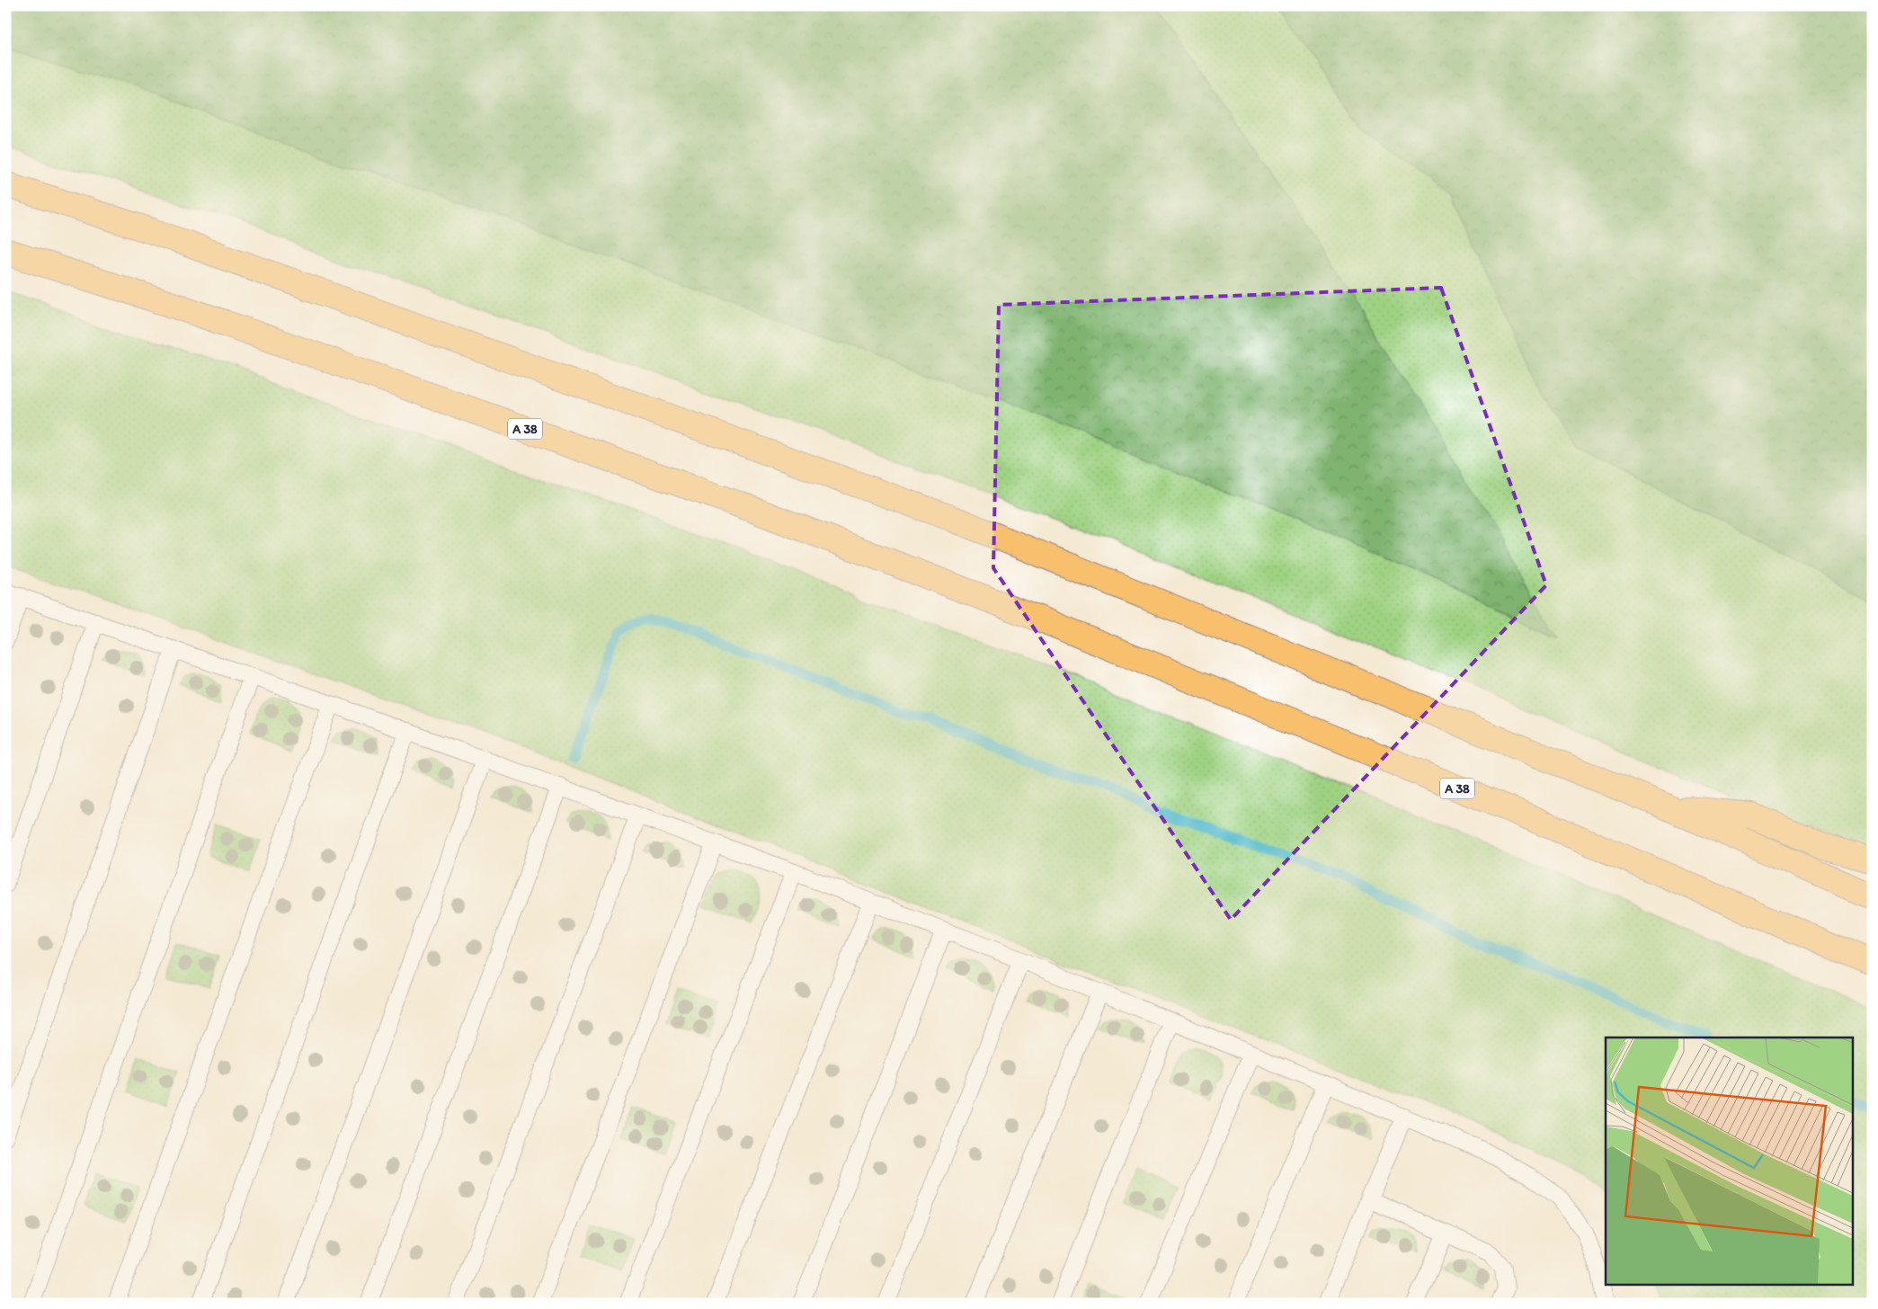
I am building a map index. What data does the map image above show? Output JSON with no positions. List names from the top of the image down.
{
  "streets": {
    "highway": ["A 38"]
  }
}
